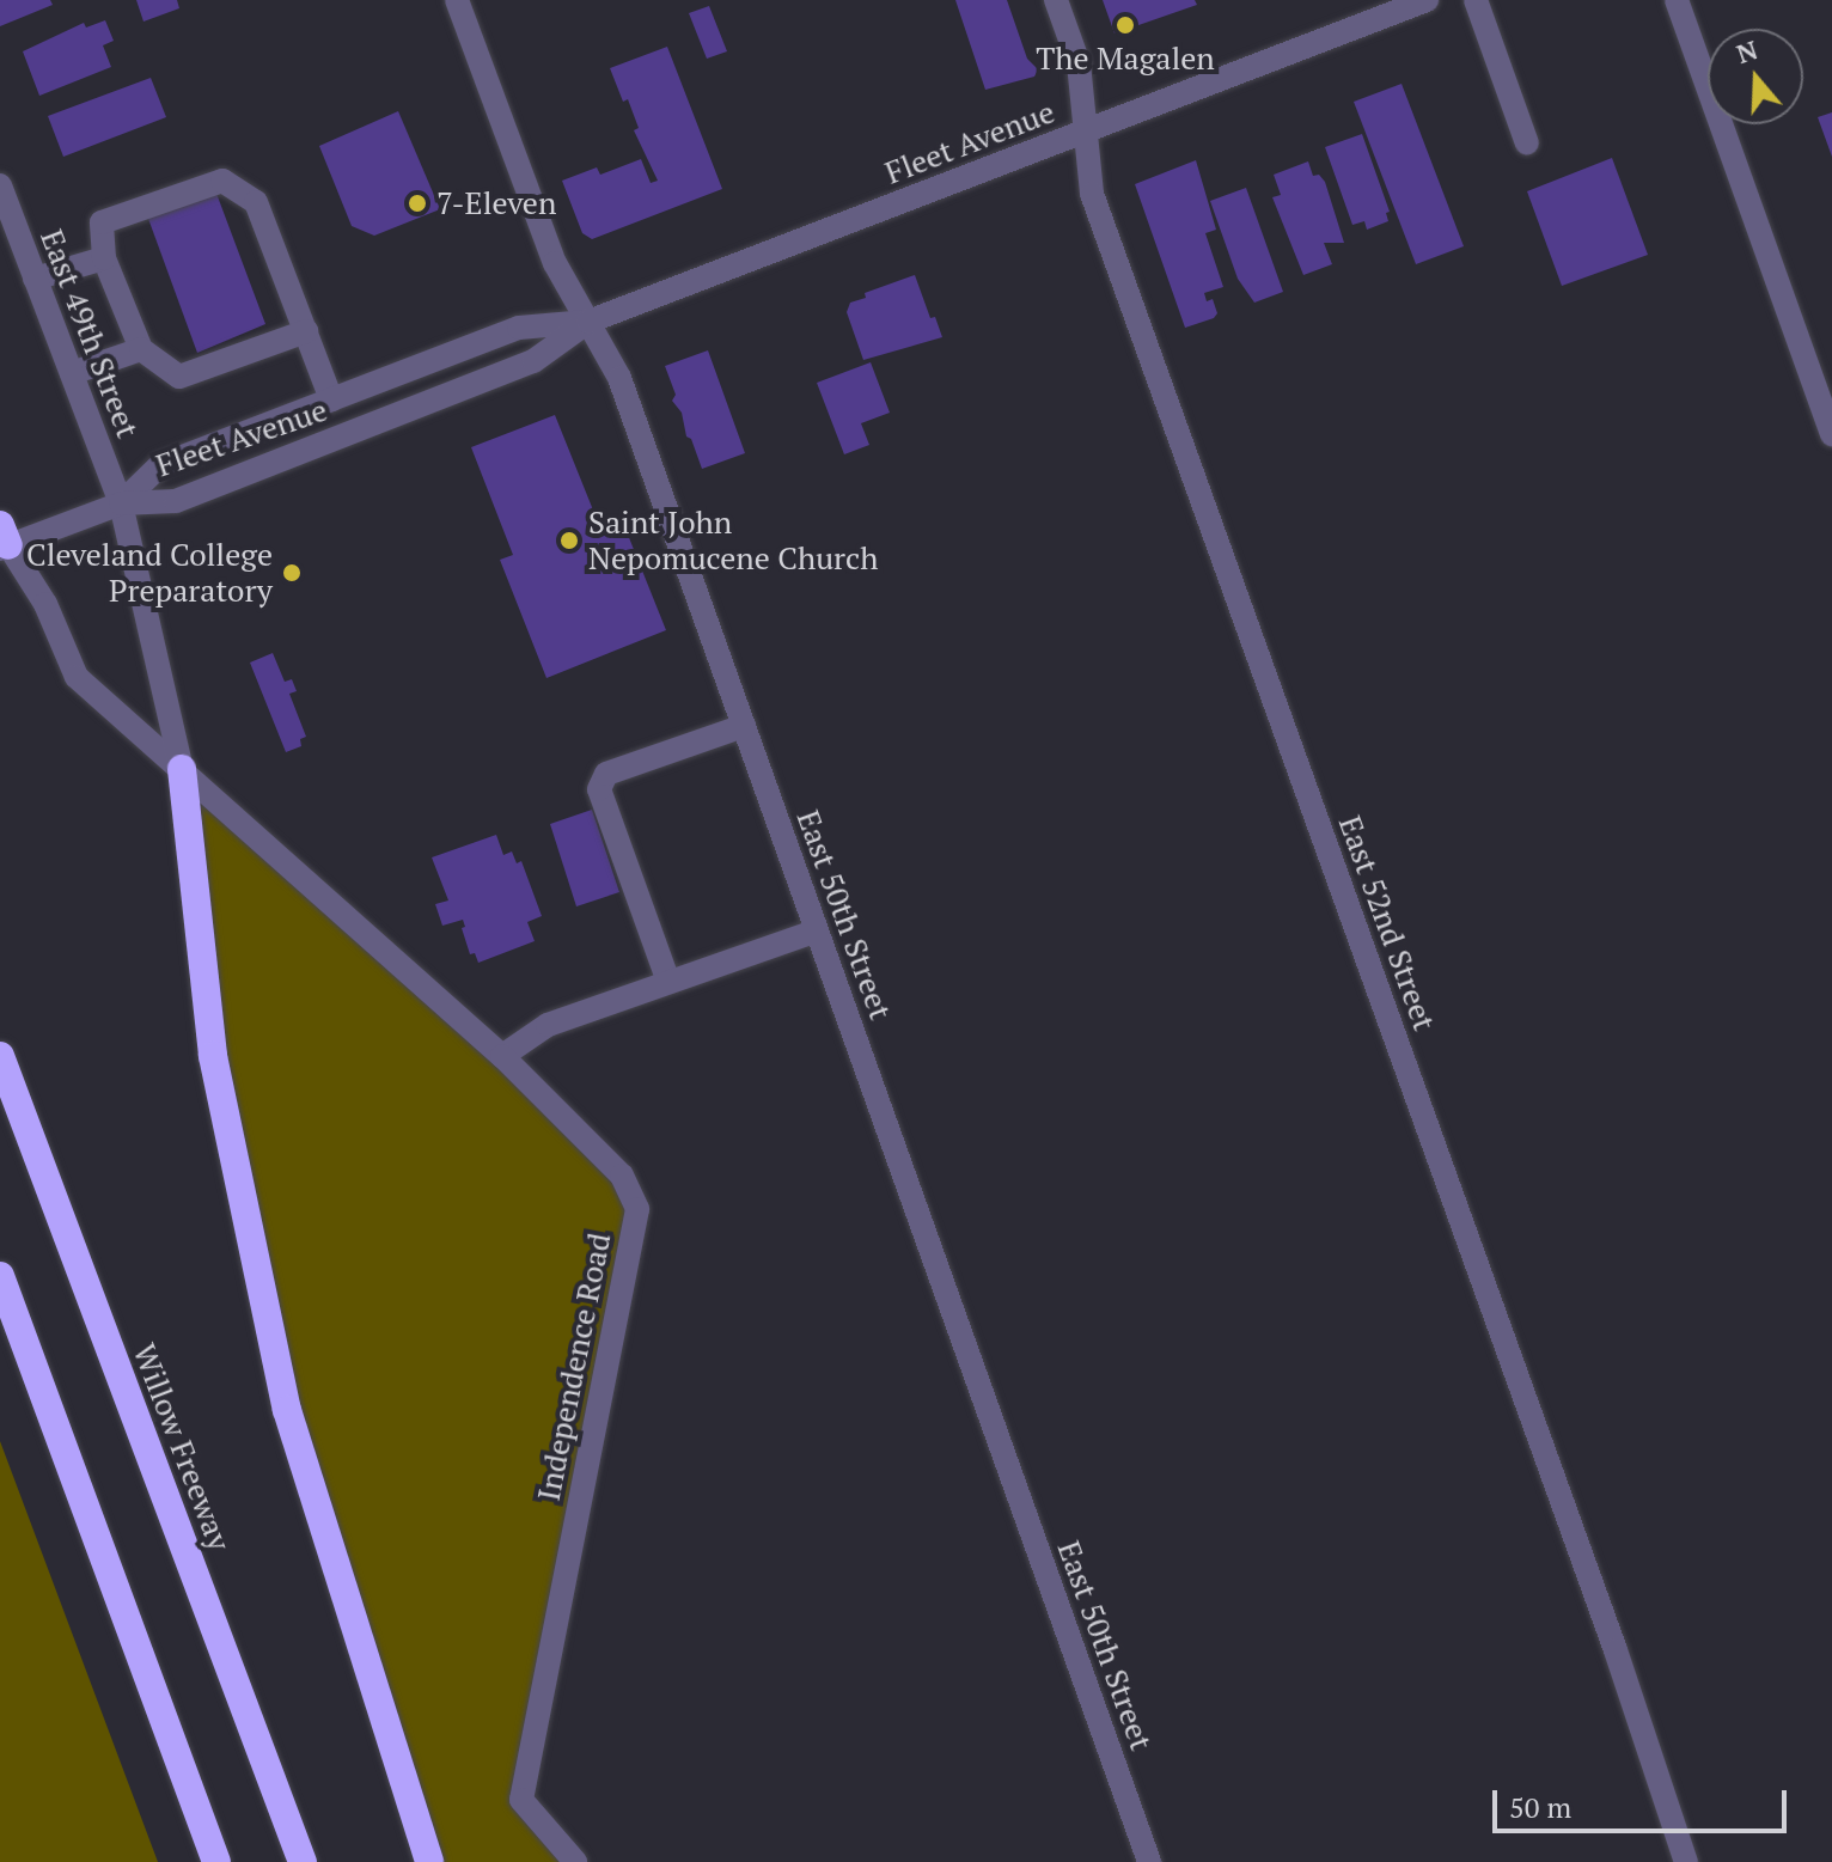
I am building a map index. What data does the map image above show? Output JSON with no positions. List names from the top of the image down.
{
  "streets": {
    "highway": ["Willow Freeway"],
    "street": [
      "Fleet Avenue",
      "East 49th Street",
      "East 50th Street",
      "East 52nd Street",
      "Independence Road"
    ]
  },
  "crossings": [
    ["Fleet Avenue", "East 49th Street"],
    ["Fleet Avenue", "East 50th Street"],
    ["Fleet Avenue", "East 52nd Street"],
    ["Fleet Avenue", "Independence Road"]
  ],
  "places": [
    "The Magalen",
    "7-Eleven",
    "Saint John Nepomucene Church",
    "Cleveland College Preparatory"
  ],
  "scale_bar": "50 m",
  "north": "top"
}
